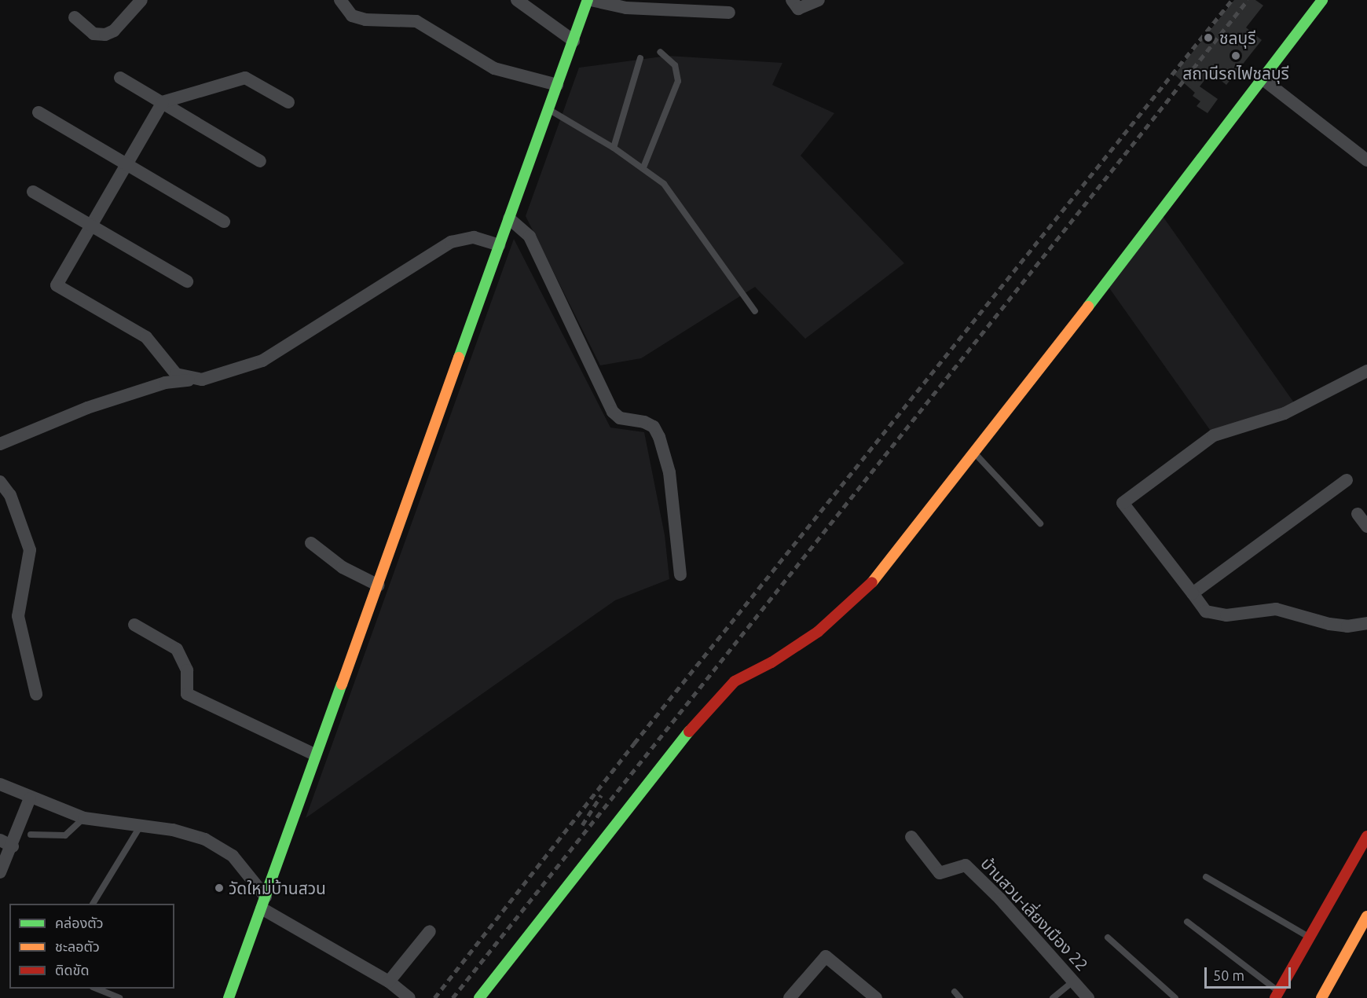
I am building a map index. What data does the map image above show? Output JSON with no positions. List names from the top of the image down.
{
  "streets": {
    "street": ["บ้านสวน-เลี่ยงเมือง 22"]
  },
  "places": ["ชลบุรี", "สถานีรถไฟชลบุรี", "วัดใหม่บ้านสวน"],
  "legend": ["คล่องตัว", "ชะลอตัว", "ติดขัด"],
  "scale_bar": "50 m"
}
